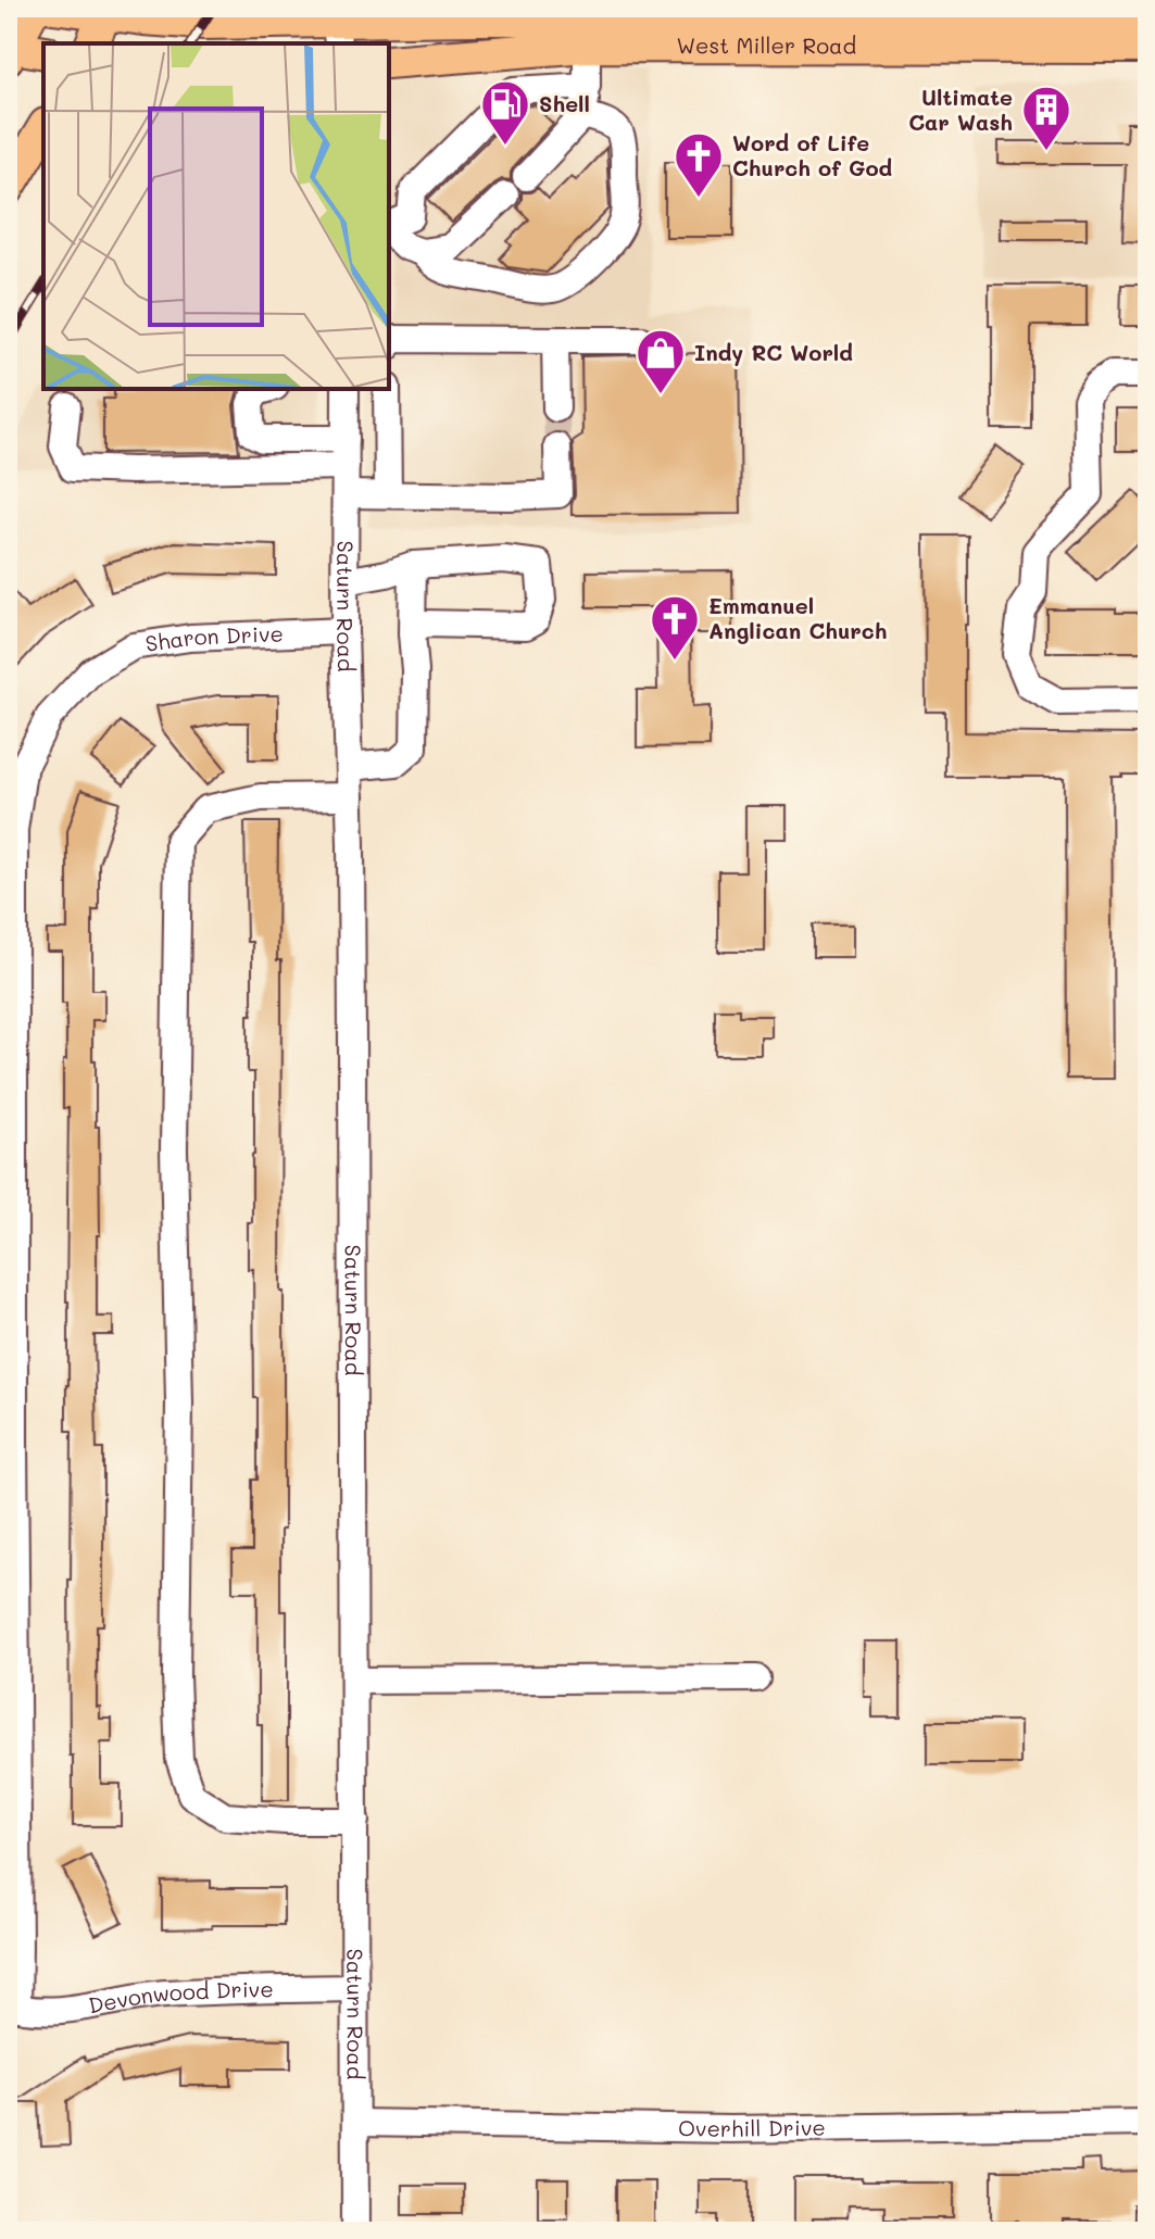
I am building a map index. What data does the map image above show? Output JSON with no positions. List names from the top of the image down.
{
  "streets": {
    "main road": ["West Miller Road"],
    "street": [
      "Saturn Road",
      "Sharon Drive",
      "Devonwood Drive",
      "Overhill Drive"
    ]
  },
  "crossings": [
    ["Saturn Road", "Sharon Drive"],
    ["Saturn Road", "Devonwood Drive"],
    ["Saturn Road", "Overhill Drive"]
  ],
  "places": {
    "fuel station": ["Shell"],
    "building": ["Ultimate Car Wash"],
    "church": ["Word of Life Church of God", "Emmanuel Anglican Church"],
    "shop": ["Indy RC World"]
  }
}
